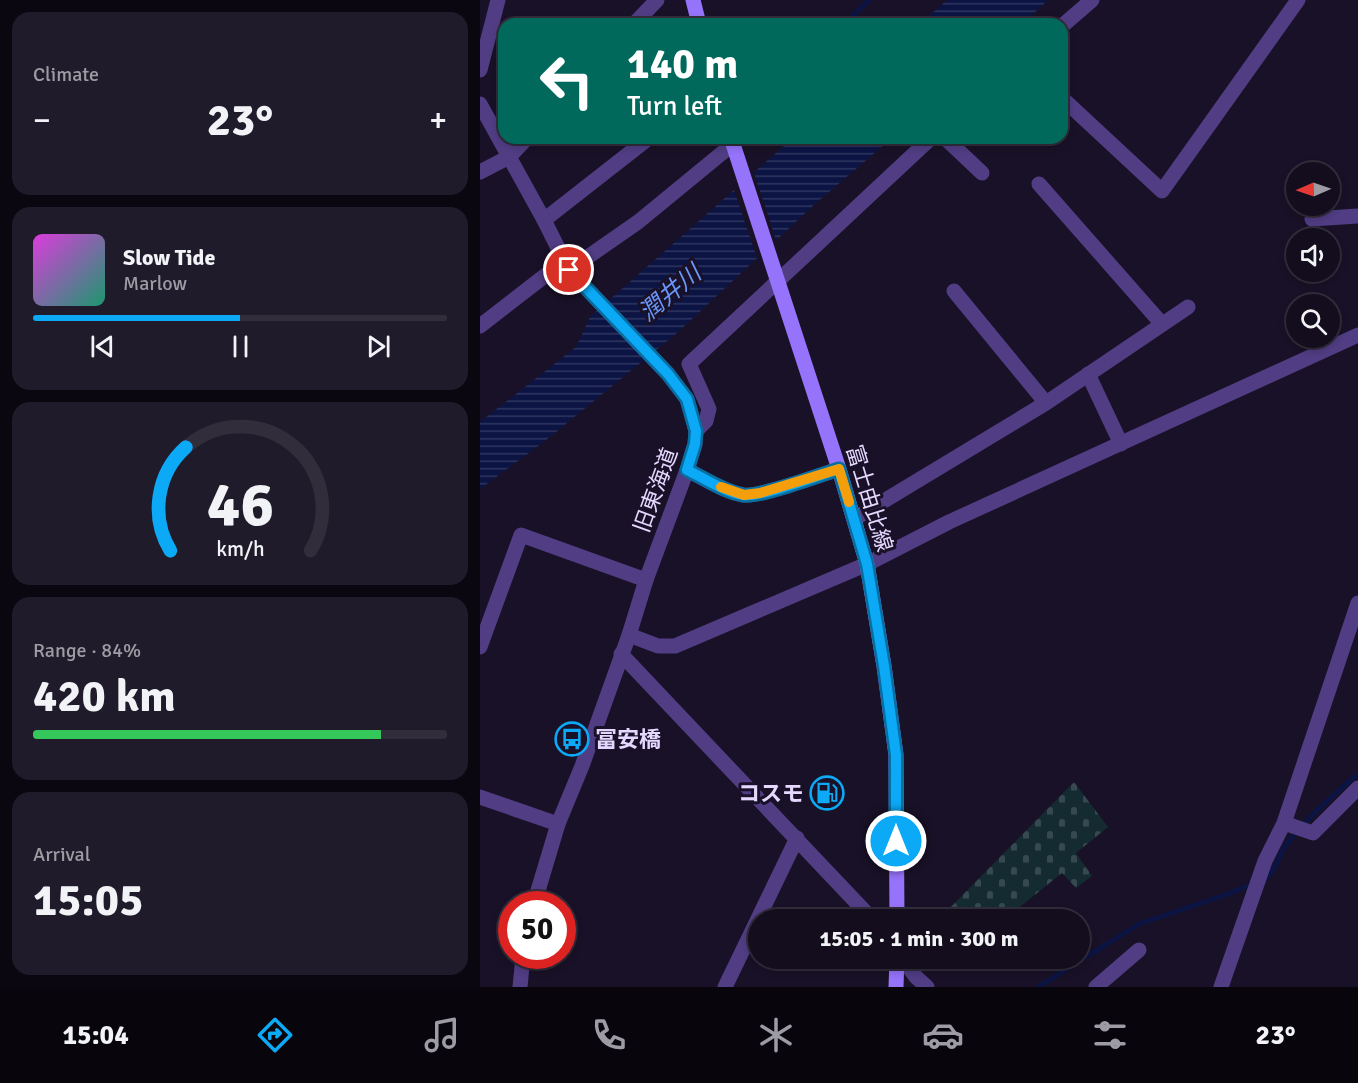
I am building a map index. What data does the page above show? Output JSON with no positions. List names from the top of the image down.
{
  "streets": {
    "main road": ["富士由比線"],
    "street": ["旧東海道"]
  },
  "water": ["潤井川"],
  "places": {
    "bus stop": ["冨安橋"],
    "fuel station": ["コスモ"]
  },
  "north": "left",
  "page": {
    "tile": [
      "Climate",
      ["Range · 84%", "420 km"],
      ["Arrival", "15:05"]
    ],
    "turn": ["140 m", "Turn left"],
    "heat": ["−", "23°", "+"],
    "song": ["Slow Tide", "Marlow"],
    "limit": "50",
    "trip": "15:05 · 1 min · 300 m",
    "tabs": ["15:04", "23°"],
    "gauge": ["46", "km/h"]
  }
}
